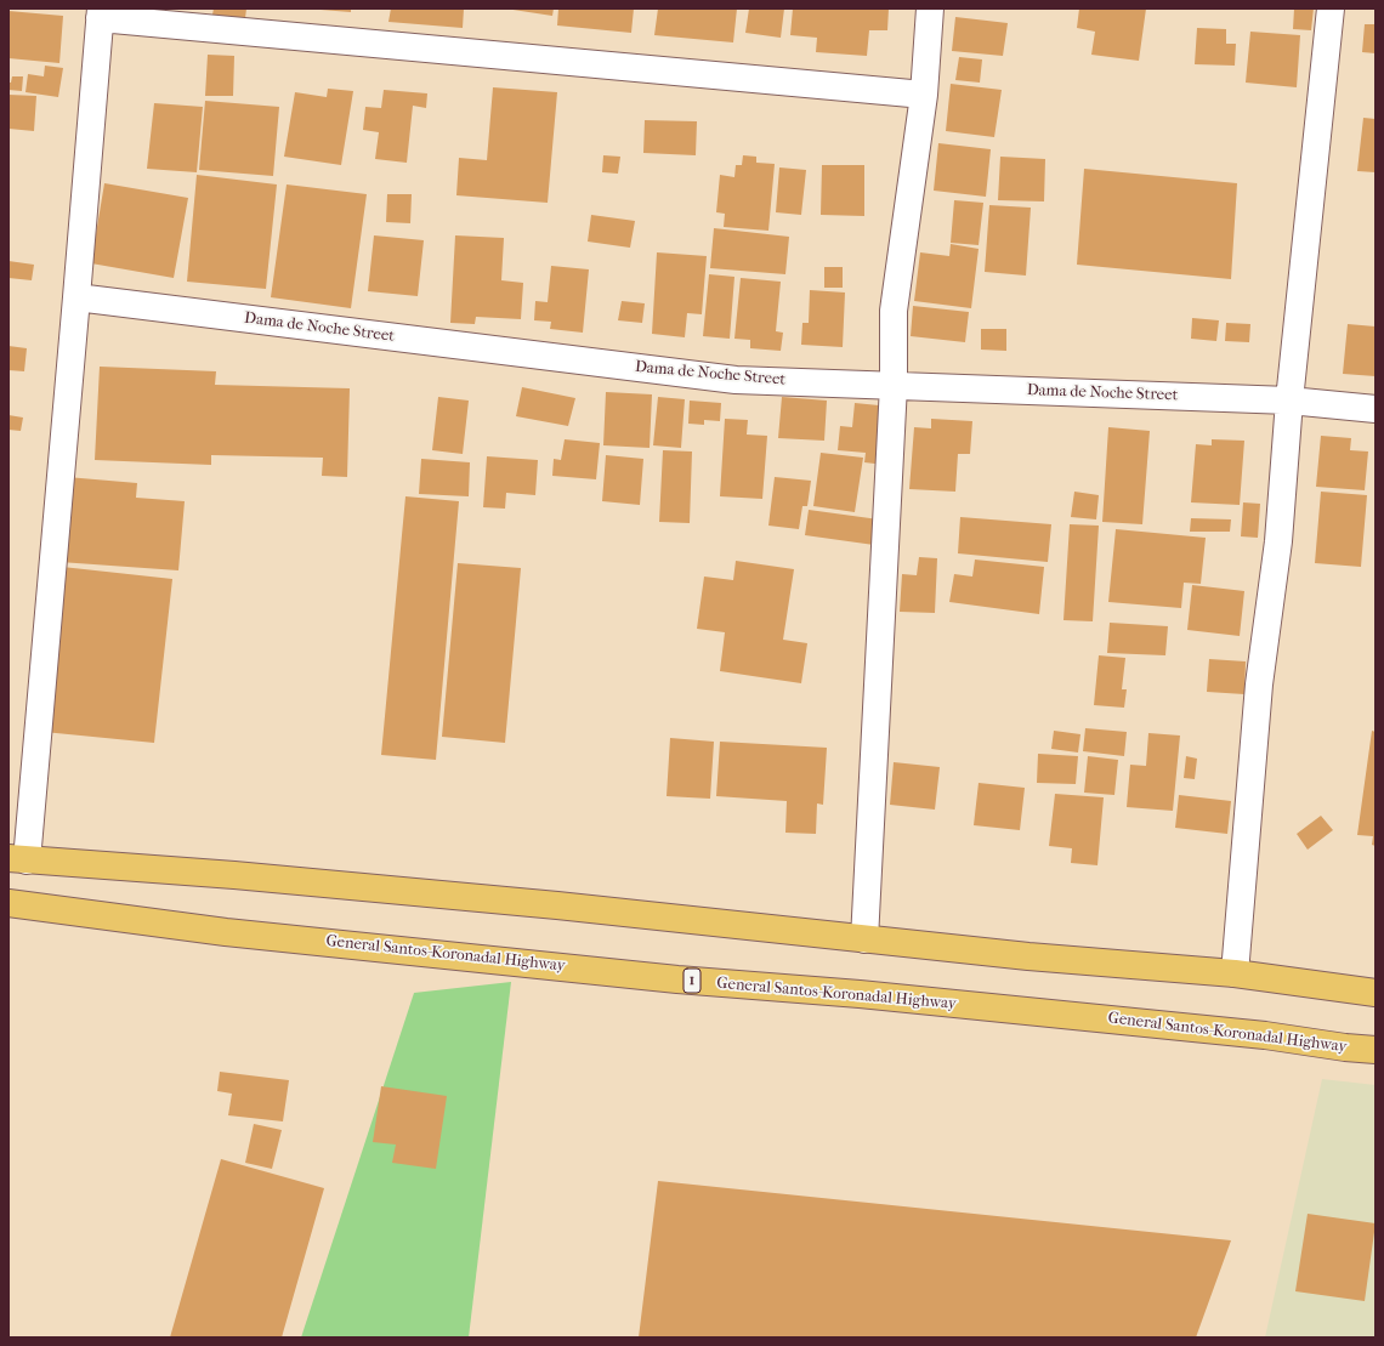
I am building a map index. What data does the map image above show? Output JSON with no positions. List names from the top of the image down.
{
  "streets": {
    "highway": ["General Santos-Koronadal Highway", "1"],
    "street": ["Dama de Noche Street"]
  }
}
